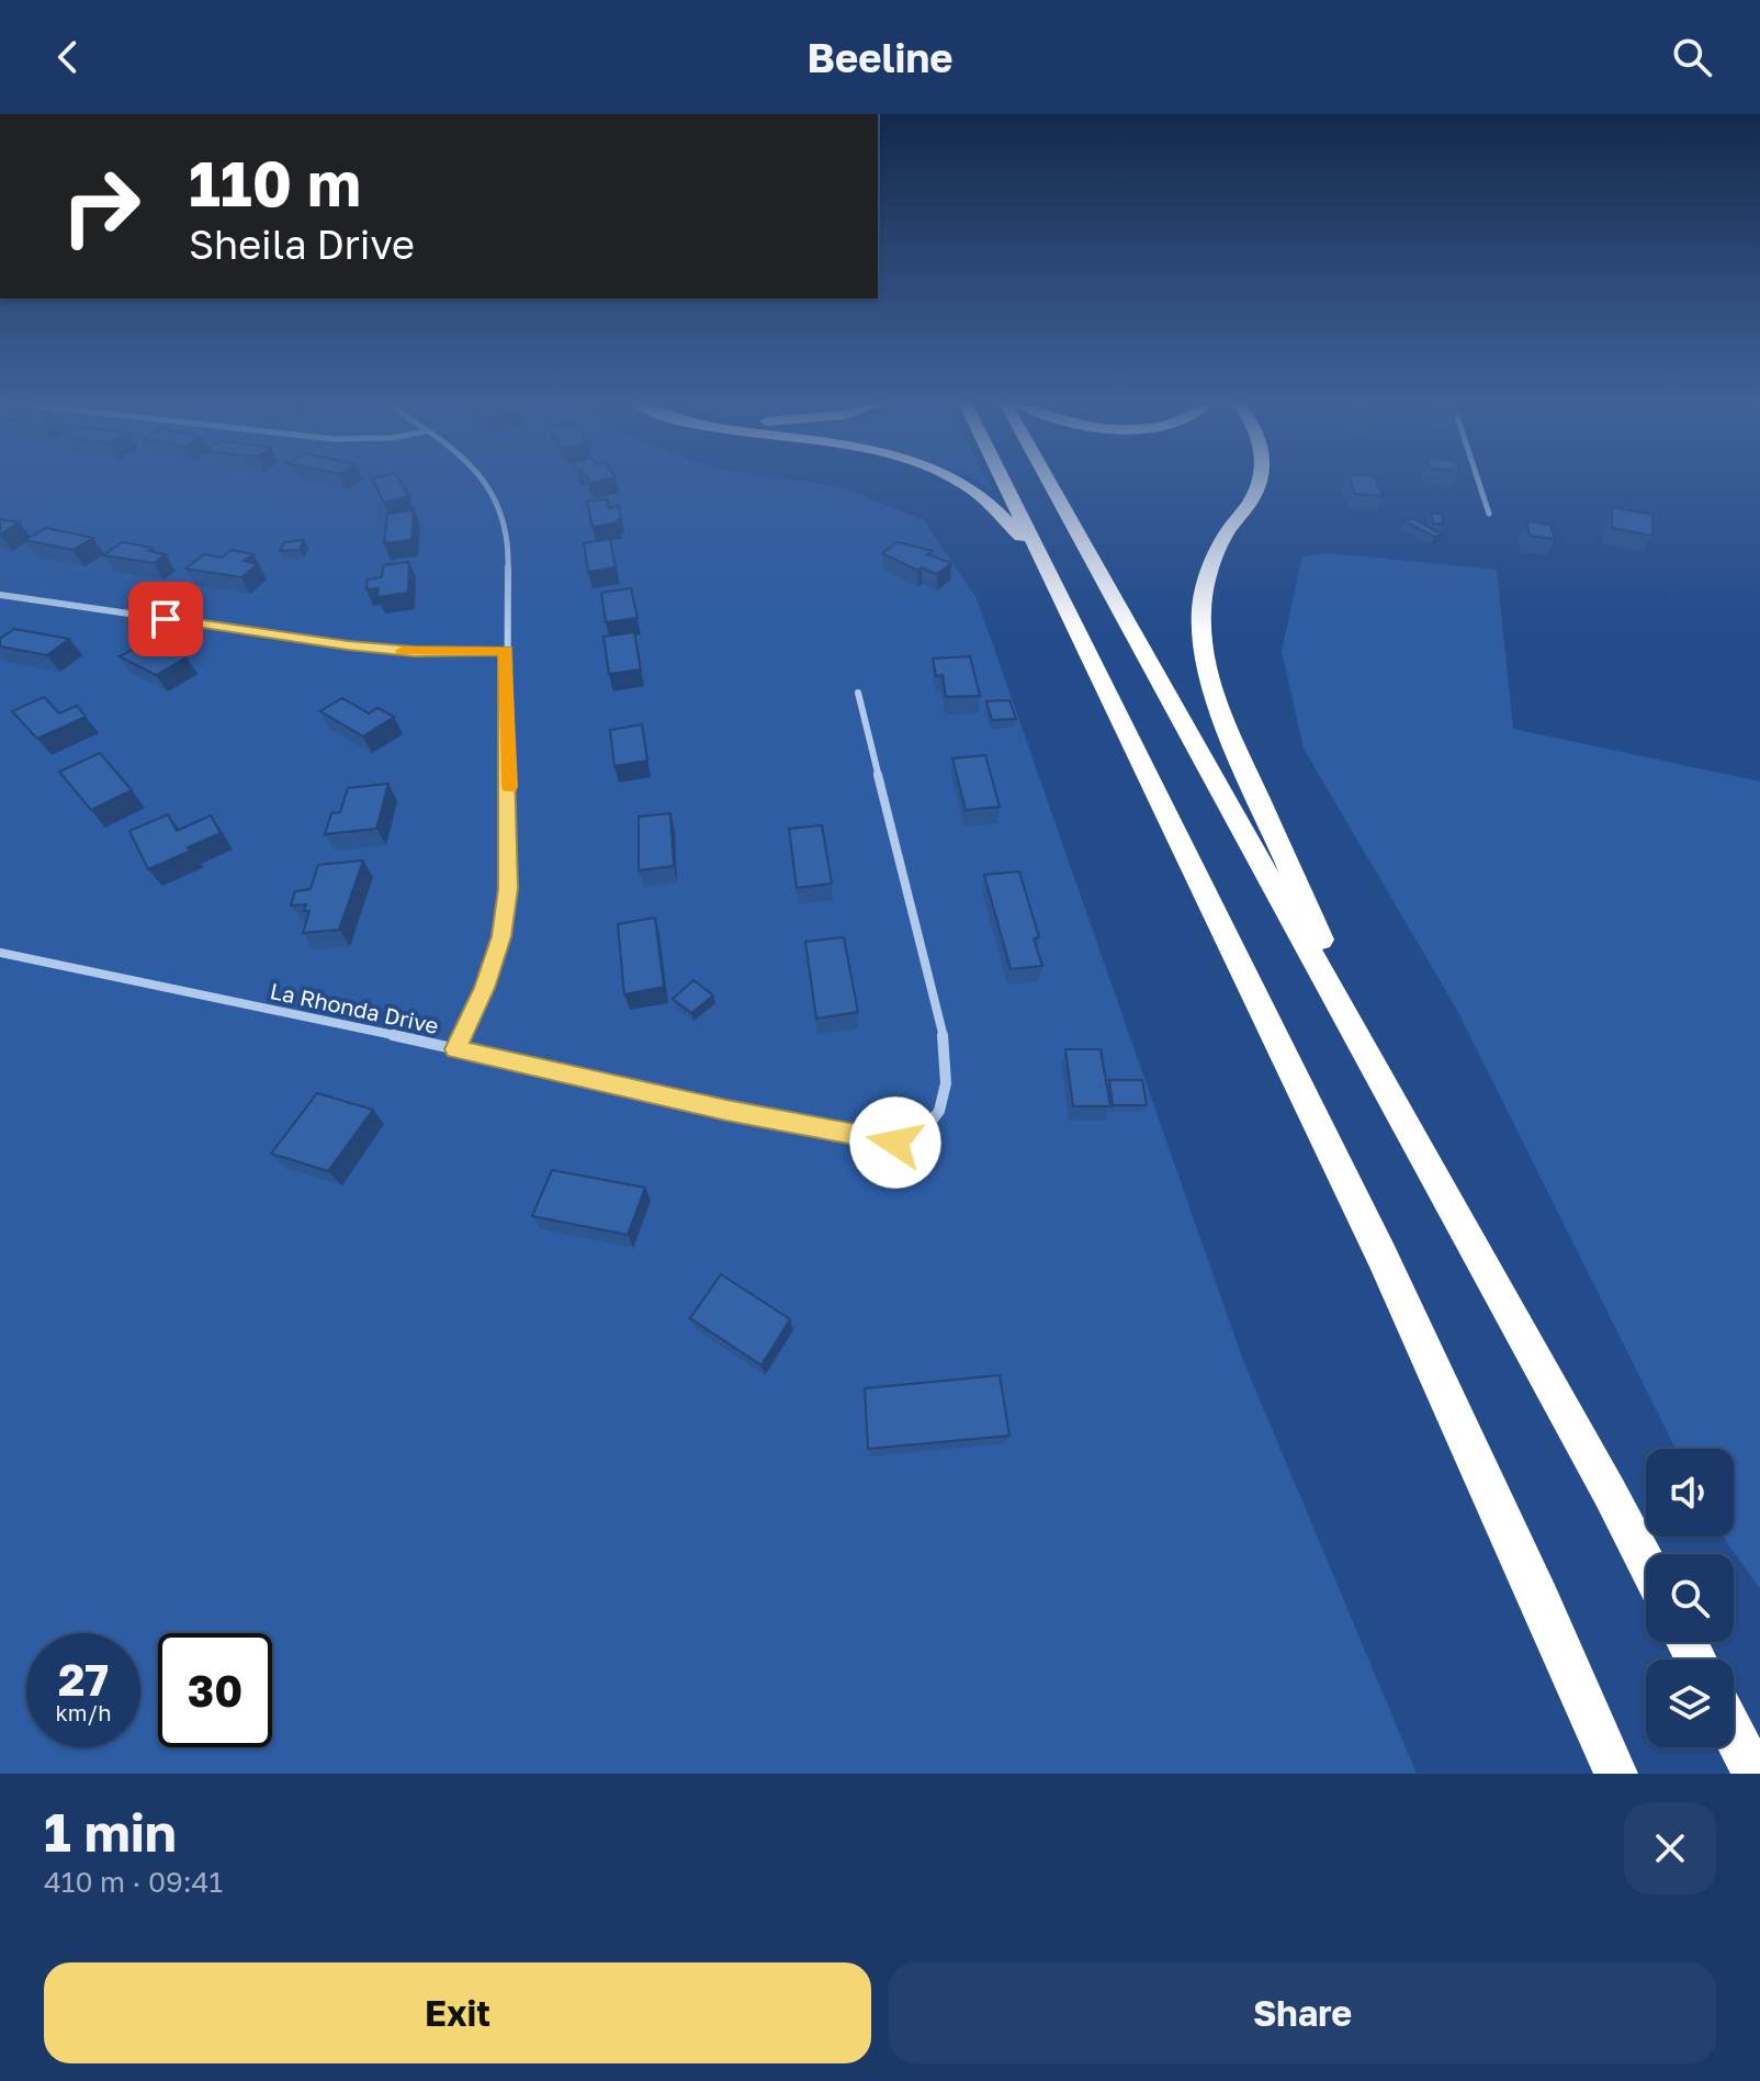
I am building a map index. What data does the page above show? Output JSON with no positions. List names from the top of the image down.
{
  "streets": {
    "street": ["La Rhonda Drive"]
  },
  "page": {
    "header": "Beeline",
    "turn": ["110 m", "Sheila Drive"],
    "speed": "27 km/h",
    "limit": "30",
    "heading": ["1 min", "410 m · 09:41"],
    "buttons": ["Exit", "Share"]
  }
}
